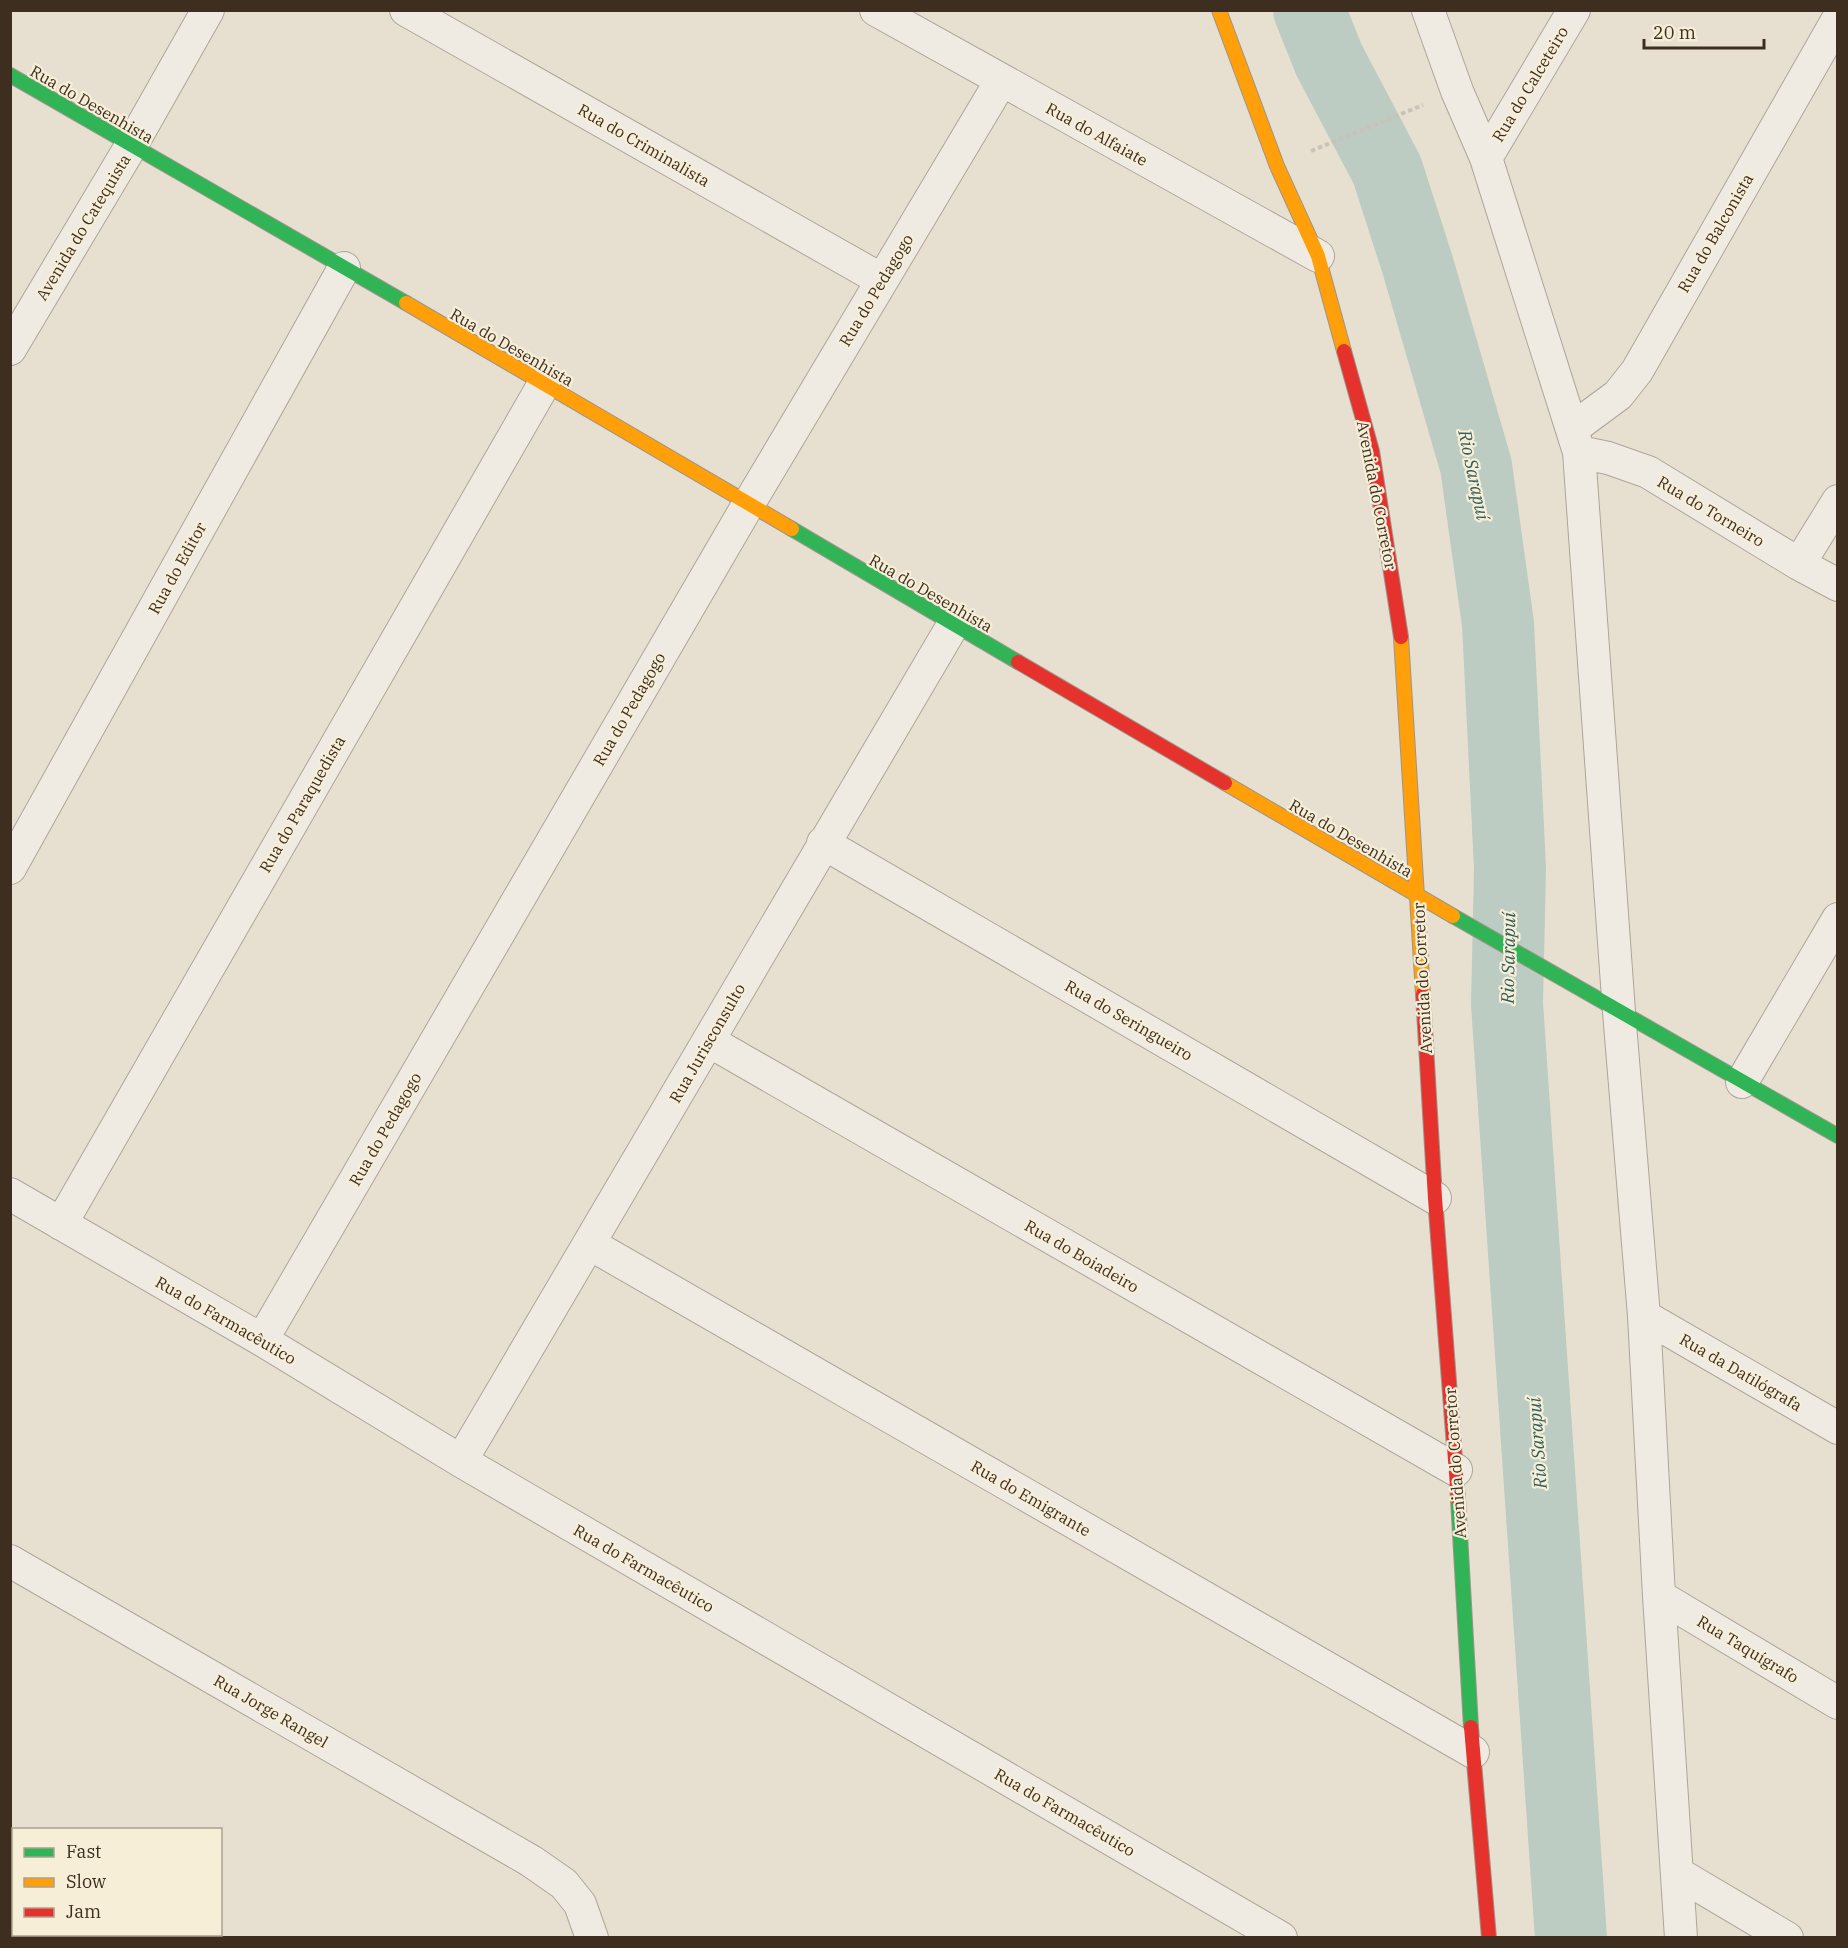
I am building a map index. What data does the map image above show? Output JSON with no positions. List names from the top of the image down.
{
  "streets": {
    "street": [
      "Rua do Calceteiro",
      "Rua do Desenhista",
      "Rua do Alfaiate",
      "Rua do Criminalista",
      "Avenida do Catequista",
      "Rua do Balconista",
      "Rua do Pedagogo",
      "Avenida do Corretor",
      "Rua do Torneiro",
      "Rua do Editor",
      "Rua do Paraquedista",
      "Rua do Seringueiro",
      "Rua Jurisconsulto",
      "Rua do Boiadeiro",
      "Rua do Farmacêutico",
      "Rua da Datilógrafa",
      "Rua do Emigrante",
      "Rua Taquígrafo",
      "Rua Jorge Rangel"
    ]
  },
  "crossings": [
    ["Rua do Desenhista", "Avenida do Catequista"],
    ["Rua do Desenhista", "Rua do Pedagogo"],
    ["Rua do Desenhista", "Avenida do Corretor"],
    ["Rua do Desenhista", "Rua do Editor"],
    ["Rua do Desenhista", "Rua do Paraquedista"],
    ["Rua do Desenhista", "Rua Jurisconsulto"],
    ["Rua do Alfaiate", "Rua do Pedagogo"],
    ["Rua do Alfaiate", "Avenida do Corretor"],
    ["Rua do Criminalista", "Rua do Pedagogo"],
    ["Rua do Balconista", "Rua do Torneiro"],
    ["Rua do Pedagogo", "Rua do Farmacêutico"],
    ["Avenida do Corretor", "Rua do Seringueiro"],
    ["Avenida do Corretor", "Rua do Boiadeiro"],
    ["Avenida do Corretor", "Rua do Emigrante"],
    ["Rua do Paraquedista", "Rua do Farmacêutico"],
    ["Rua do Seringueiro", "Rua Jurisconsulto"],
    ["Rua Jurisconsulto", "Rua do Boiadeiro"],
    ["Rua Jurisconsulto", "Rua do Farmacêutico"],
    ["Rua Jurisconsulto", "Rua do Emigrante"]
  ],
  "water": ["Rio Sarapuí"],
  "legend": ["Fast", "Slow", "Jam"],
  "scale_bar": "20 m"
}
